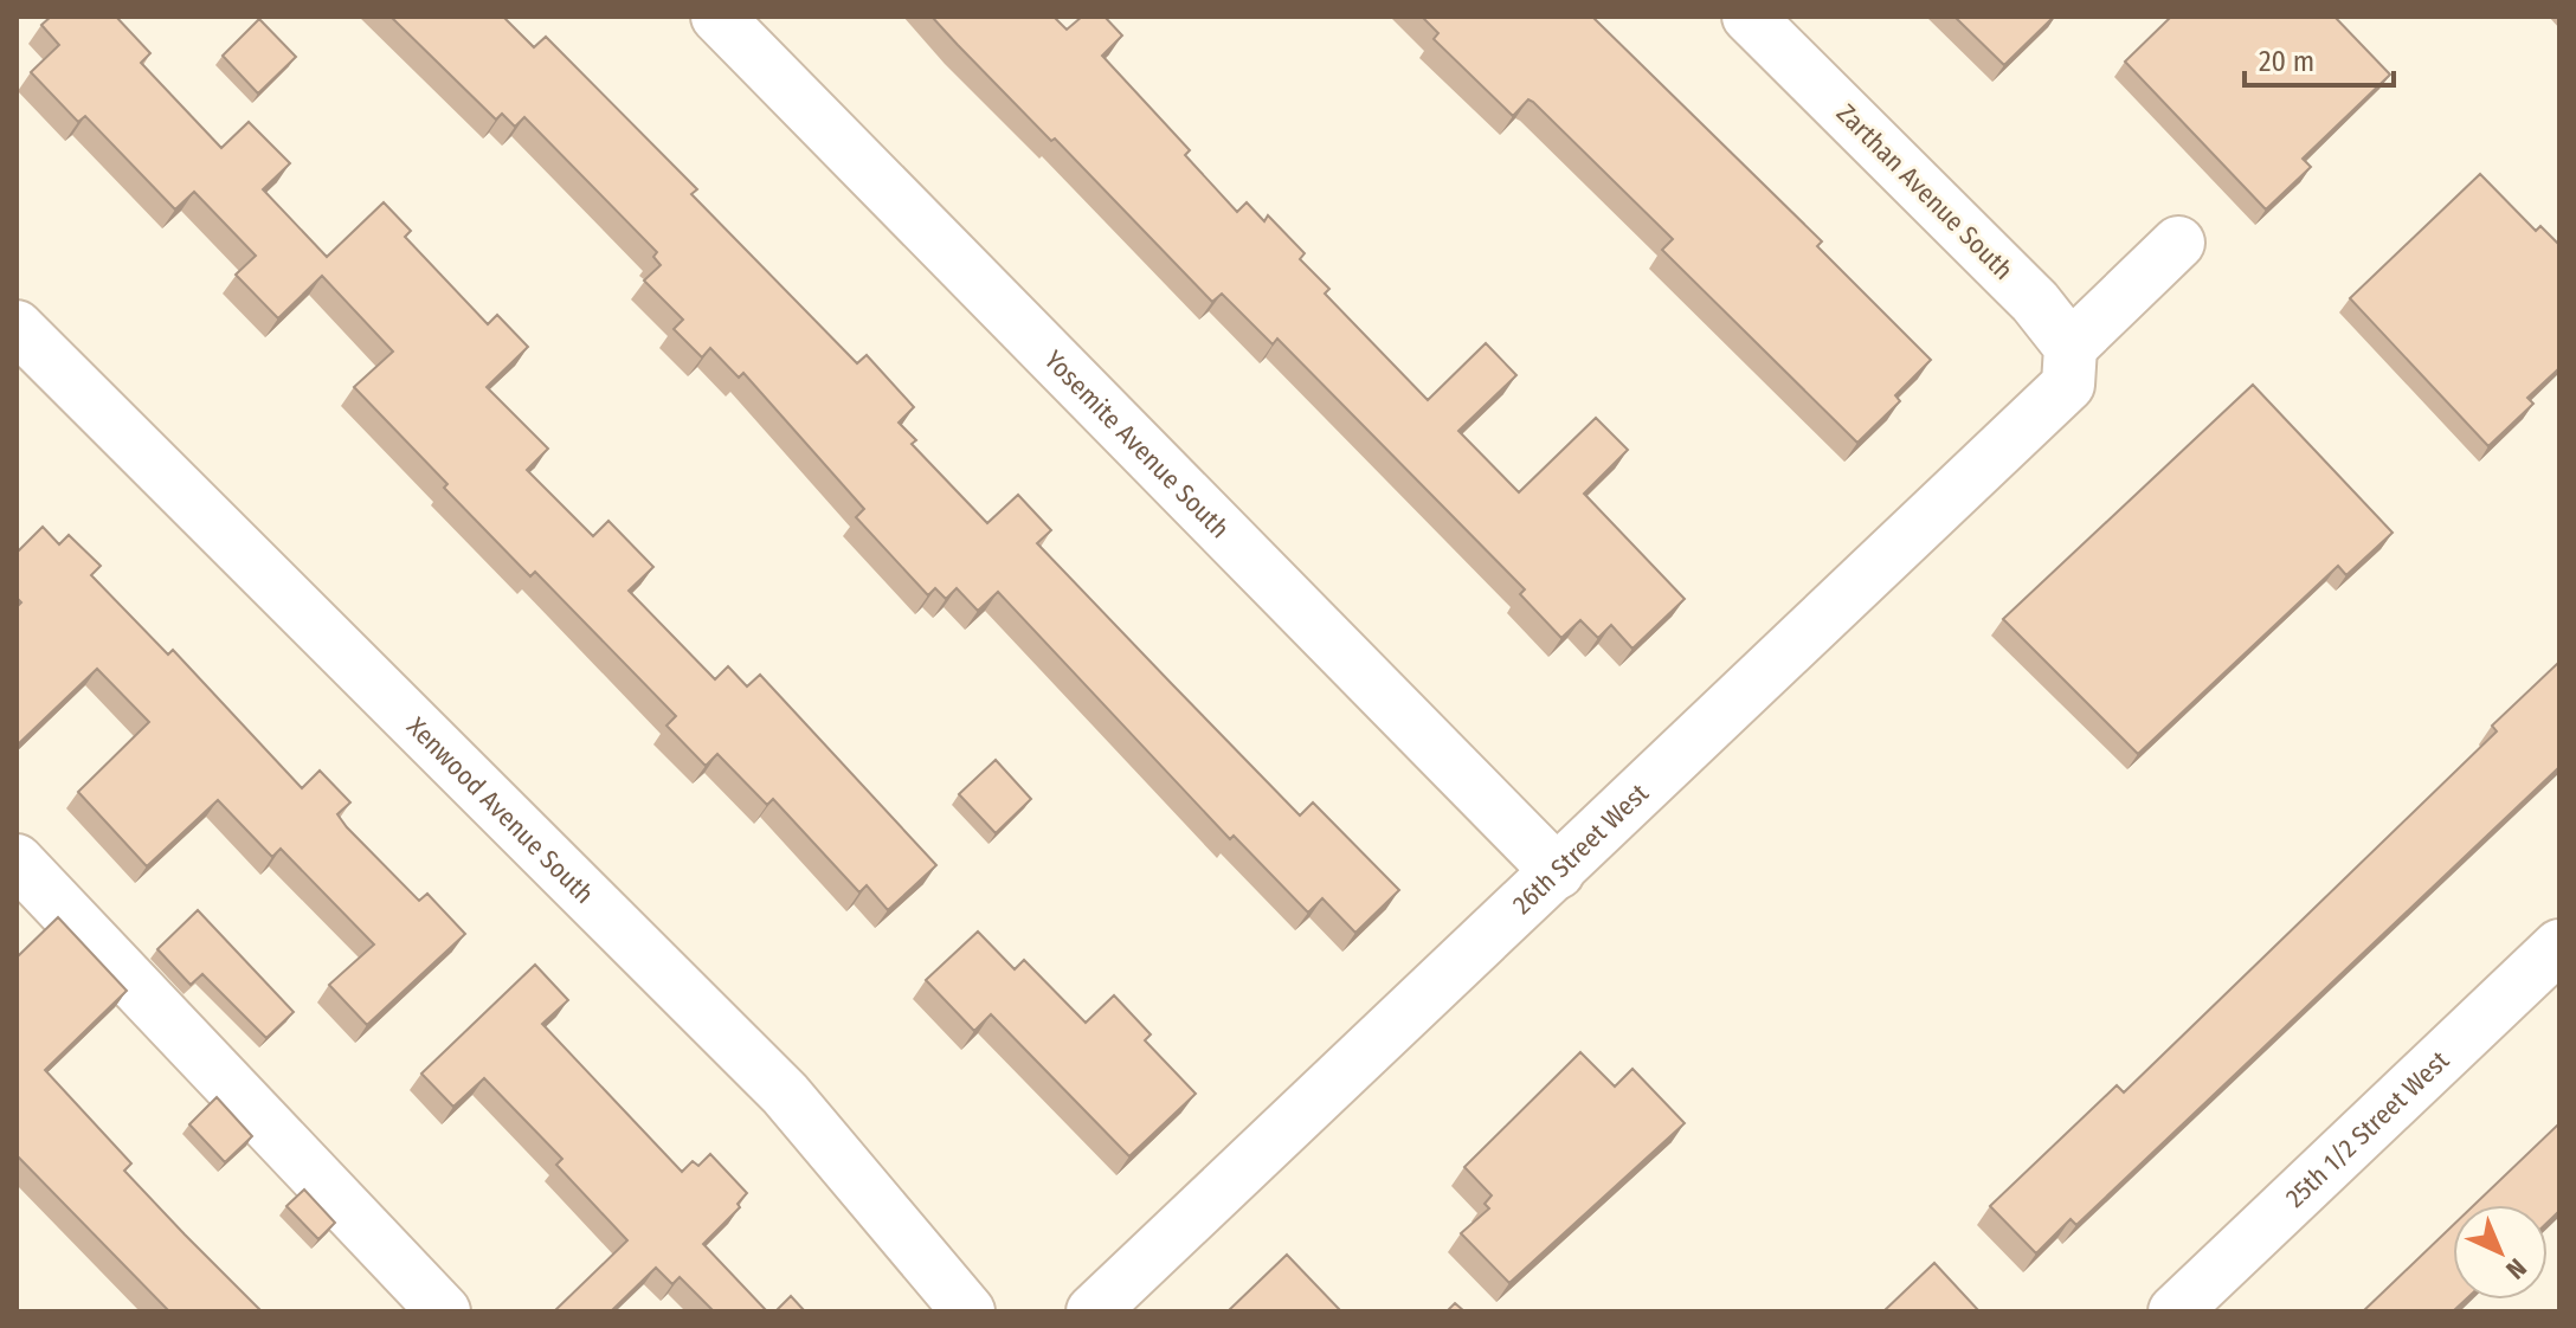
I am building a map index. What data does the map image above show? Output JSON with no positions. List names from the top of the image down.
{
  "streets": {
    "street": [
      "Zarthan Avenue South",
      "Yosemite Avenue South",
      "Xenwood Avenue South",
      "26th Street West",
      "25th 1/2 Street West"
    ]
  },
  "crossings": [
    ["Zarthan Avenue South", "26th Street West"],
    ["Yosemite Avenue South", "26th Street West"]
  ],
  "scale_bar": "20 m",
  "north": "bottom right"
}
